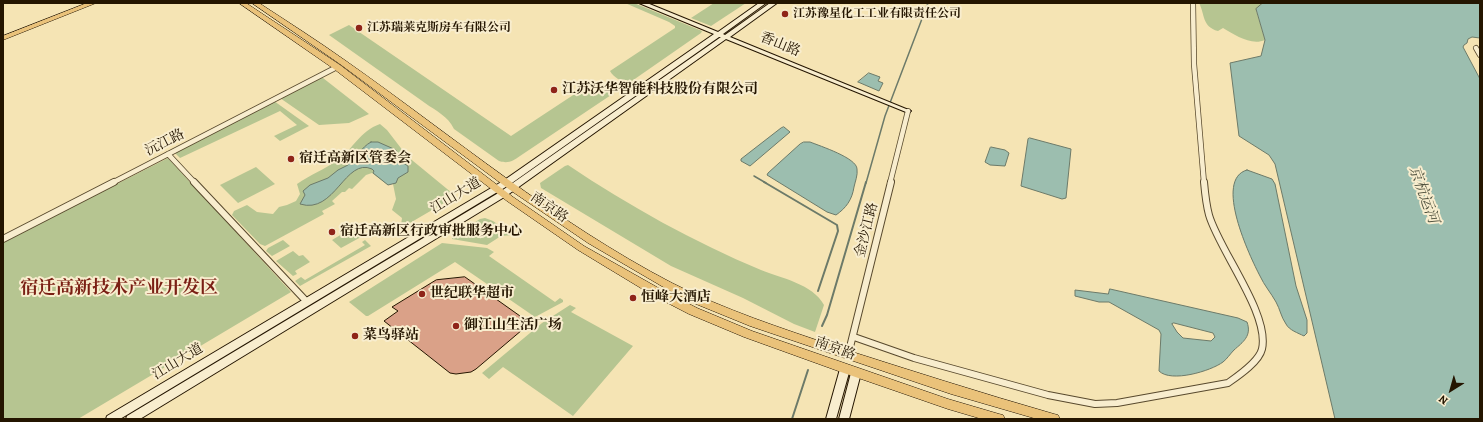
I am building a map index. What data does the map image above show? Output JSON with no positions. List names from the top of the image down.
{
  "streets": {
    "main road": ["南京路"],
    "street": [
      "香山路",
      "沅江路",
      "江山大道",
      "金沙江路"
    ]
  },
  "crossings": [
    ["香山路", "江山大道"],
    ["香山路", "金沙江路"],
    ["沅江路", "南京路"],
    ["江山大道", "南京路"],
    ["南京路", "金沙江路"]
  ],
  "districts": ["宿迁高新技术产业开发区"],
  "water": ["京杭运河"],
  "places": [
    "江苏豫星化工工业有限责任公司",
    "江苏瑞莱克斯房车有限公司",
    "江苏沃华智能科技股份有限公司",
    "宿迁高新区管委会",
    "宿迁高新区行政审批服务中心",
    "世纪联华超市",
    "恒峰大酒店",
    "御江山生活广场",
    "菜鸟驿站"
  ],
  "north": "bottom left"
}
